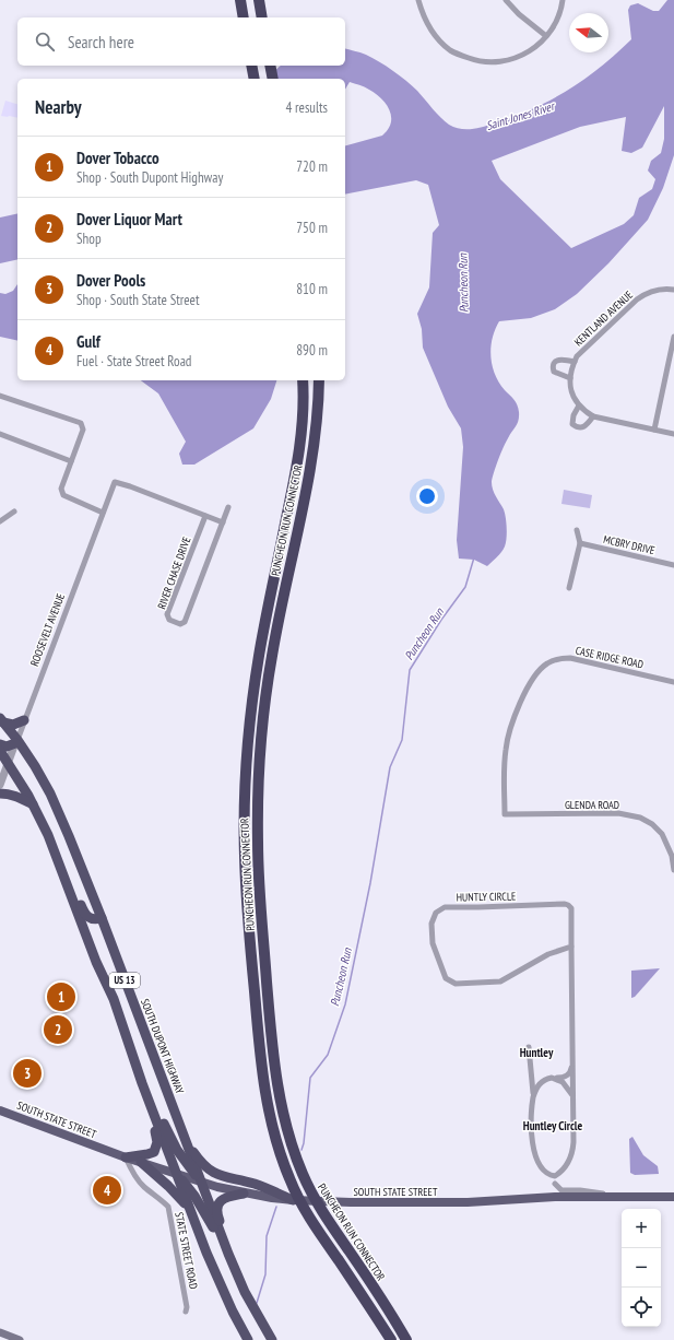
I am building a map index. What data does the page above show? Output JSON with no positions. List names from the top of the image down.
{
  "streets": {
    "highway": ["PUNCHEON RUN CONNECTOR", "US 13", "SOUTH DUPONT HIGHWAY"],
    "main road": ["SOUTH STATE STREET"],
    "street": [
      "KENTLAND AVENUE",
      "MCBRY DRIVE",
      "RIVER CHASE DRIVE",
      "ROOSEVELT AVENUE",
      "CASE RIDGE ROAD",
      "GLENDA ROAD",
      "HUNTLY CIRCLE",
      "STATE STREET ROAD"
    ]
  },
  "crossings": [
    ["RIVER CHASE DRIVE", "ROOSEVELT AVENUE"],
    ["ROOSEVELT AVENUE", "US 13"],
    ["ROOSEVELT AVENUE", "SOUTH DUPONT HIGHWAY"],
    ["CASE RIDGE ROAD", "GLENDA ROAD"],
    ["US 13", "SOUTH STATE STREET"],
    ["SOUTH DUPONT HIGHWAY", "SOUTH STATE STREET"],
    ["SOUTH STATE STREET", "STATE STREET ROAD"]
  ],
  "districts": ["Huntley", "Huntley Circle"],
  "water": ["Saint Jones River", "Puncheon Run"],
  "north": "left",
  "page": {
    "search": "Search here",
    "heading": ["Nearby", "4 results"],
    "list": [
      {
        "mark": "1",
        "name": "Dover Tobacco",
        "note": "Shop · South Dupont Highway",
        "value": "720 m"
      },
      {
        "mark": "2",
        "name": "Dover Liquor Mart",
        "note": "Shop",
        "value": "750 m"
      },
      {
        "mark": "3",
        "name": "Dover Pools",
        "note": "Shop · South State Street",
        "value": "810 m"
      },
      {
        "mark": "4",
        "name": "Gulf",
        "note": "Fuel · State Street Road",
        "value": "890 m"
      }
    ],
    "pins": [
      "1",
      "2",
      "3",
      "4"
    ],
    "map_buttons": ["+", "−"]
  }
}
